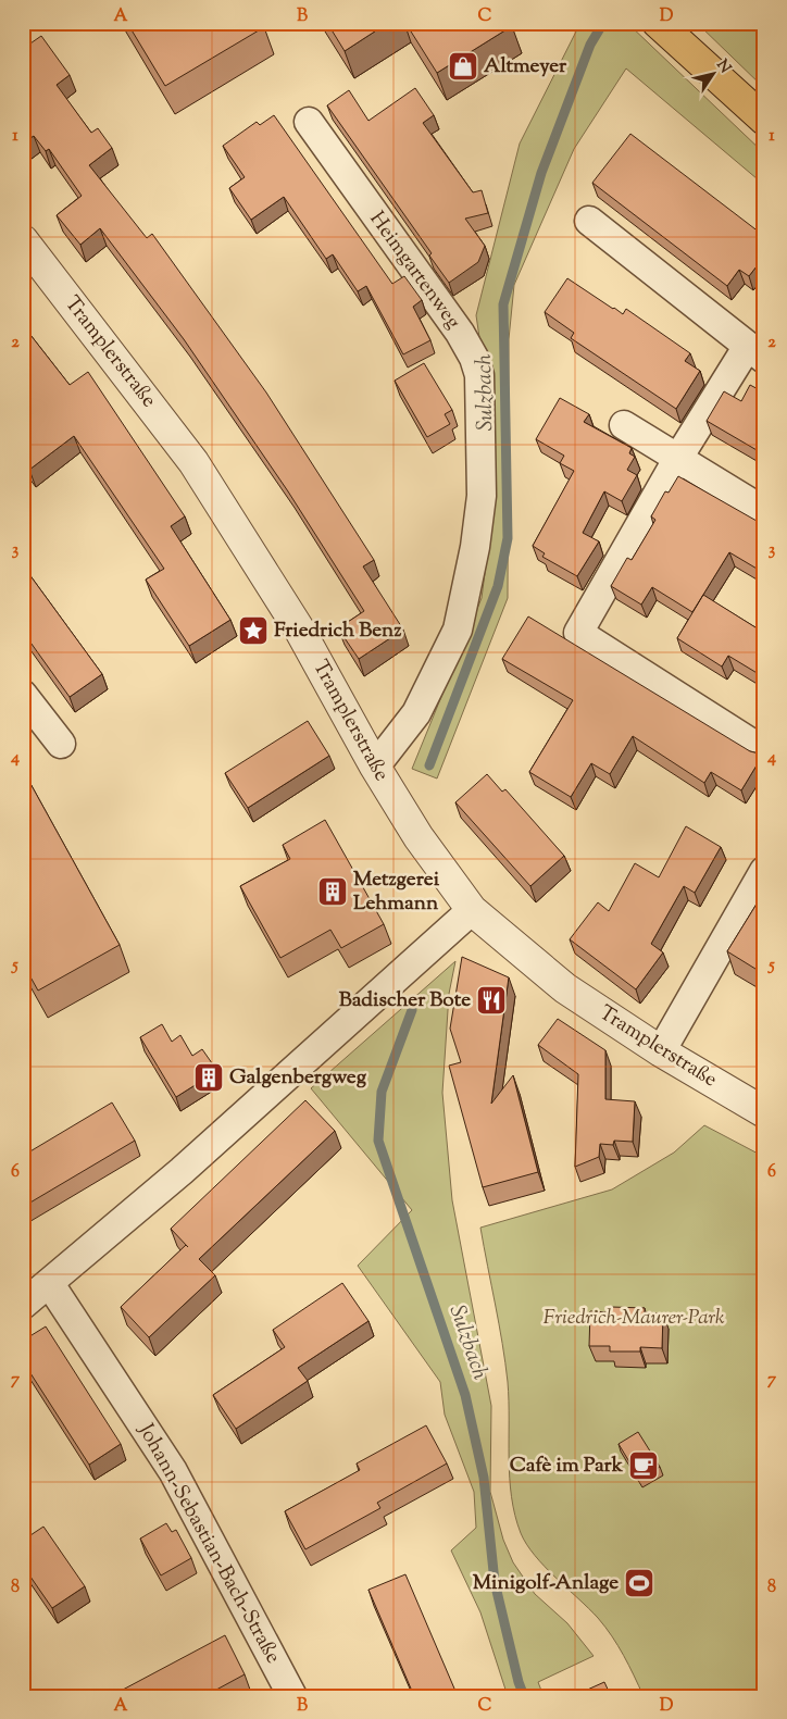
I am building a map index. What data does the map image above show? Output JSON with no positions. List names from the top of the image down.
{
  "streets": {
    "street": ["Heimgartenweg", "Tramplerstraße", "Johann-Sebastian-Bach-Straße"]
  },
  "crossings": [
    ["Heimgartenweg", "Tramplerstraße"]
  ],
  "water": ["Sulzbach"],
  "parks": ["Friedrich-Maurer-Park"],
  "places": {
    "shop": ["Altmeyer"],
    "place": ["Friedrich Benz"],
    "building": ["Metzgerei Lehmann", "Galgenbergweg"],
    "restaurant": ["Badischer Bote"],
    "cafe": ["Cafè im Park"],
    "sports": ["Minigolf-Anlage"]
  },
  "north": "top right",
  "grid": {
    "columns": [
      "A",
      "B",
      "C",
      "D"
    ],
    "rows": [
      "1",
      "2",
      "3",
      "4",
      "5",
      "6",
      "7",
      "8"
    ]
  }
}
